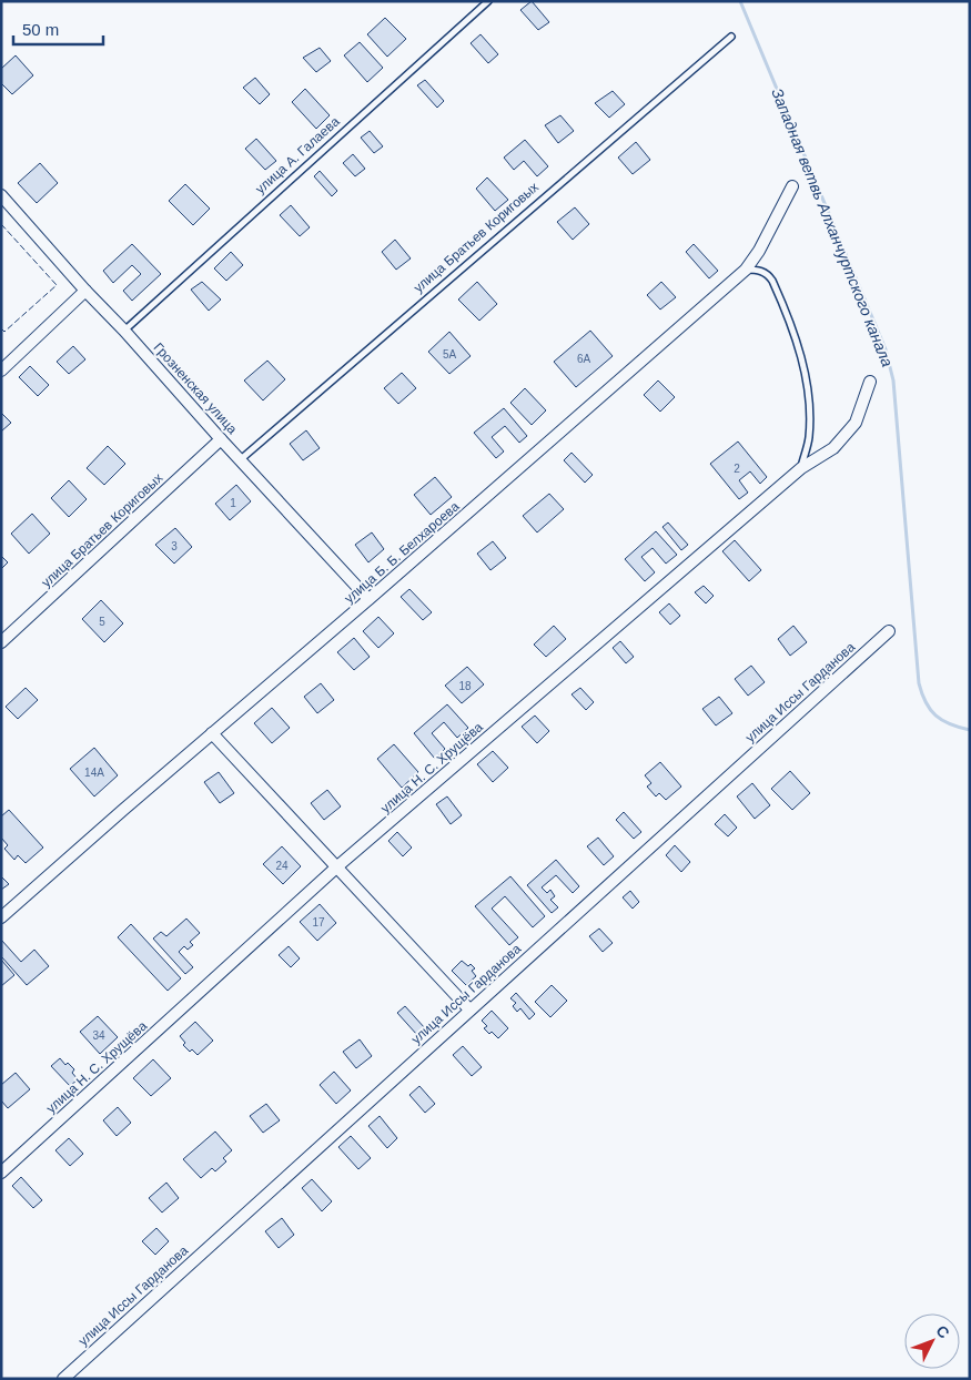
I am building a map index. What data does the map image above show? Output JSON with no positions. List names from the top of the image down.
{
  "streets": {
    "street": [
      "улица Братьев Кориговых",
      "Грозненская улица",
      "улица Б. Б. Белхароева",
      "улица Иссы Гарданова",
      "улица Н. С. Хрущёва"
    ],
    "lane": ["улица А. Галаева"]
  },
  "crossings": [
    ["улица А. Галаева", "Грозненская улица"],
    ["улица Братьев Кориговых", "Грозненская улица"],
    ["Грозненская улица", "улица Б. Б. Белхароева"]
  ],
  "water": ["Западная ветвь Алханчуртского канала"],
  "house_numbers": [
    "5А",
    "6А",
    "2",
    "1",
    "3",
    "5",
    "18",
    "14А",
    "24",
    "17",
    "34"
  ],
  "scale_bar": "50 m",
  "north": "top right"
}
